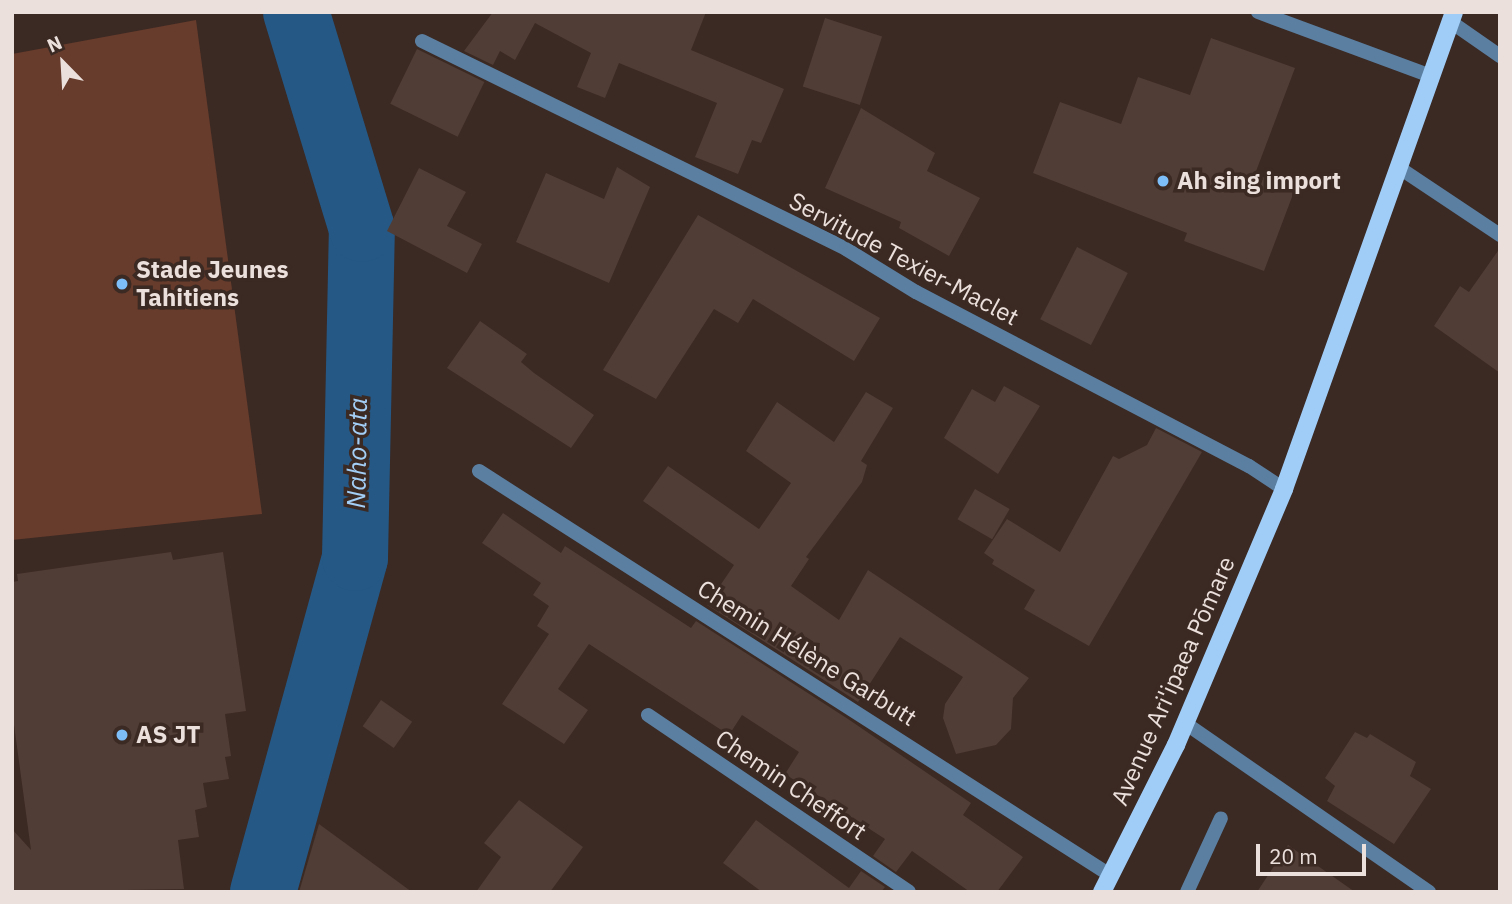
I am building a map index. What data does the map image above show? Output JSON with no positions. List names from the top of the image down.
{
  "streets": {
    "main road": ["Avenue Ari'ipaea Pōmare"],
    "street": ["Servitude Texier-Maclet", "Chemin Hélène Garbutt", "Chemin Cheffort"]
  },
  "crossings": [
    ["Servitude Texier-Maclet", "Avenue Ari'ipaea Pōmare"],
    ["Chemin Hélène Garbutt", "Avenue Ari'ipaea Pōmare"]
  ],
  "water": ["Naho-ata"],
  "places": ["Ah sing import", "Stade Jeunes Tahitiens", "AS JT"],
  "scale_bar": "20 m",
  "north": "top left"
}
